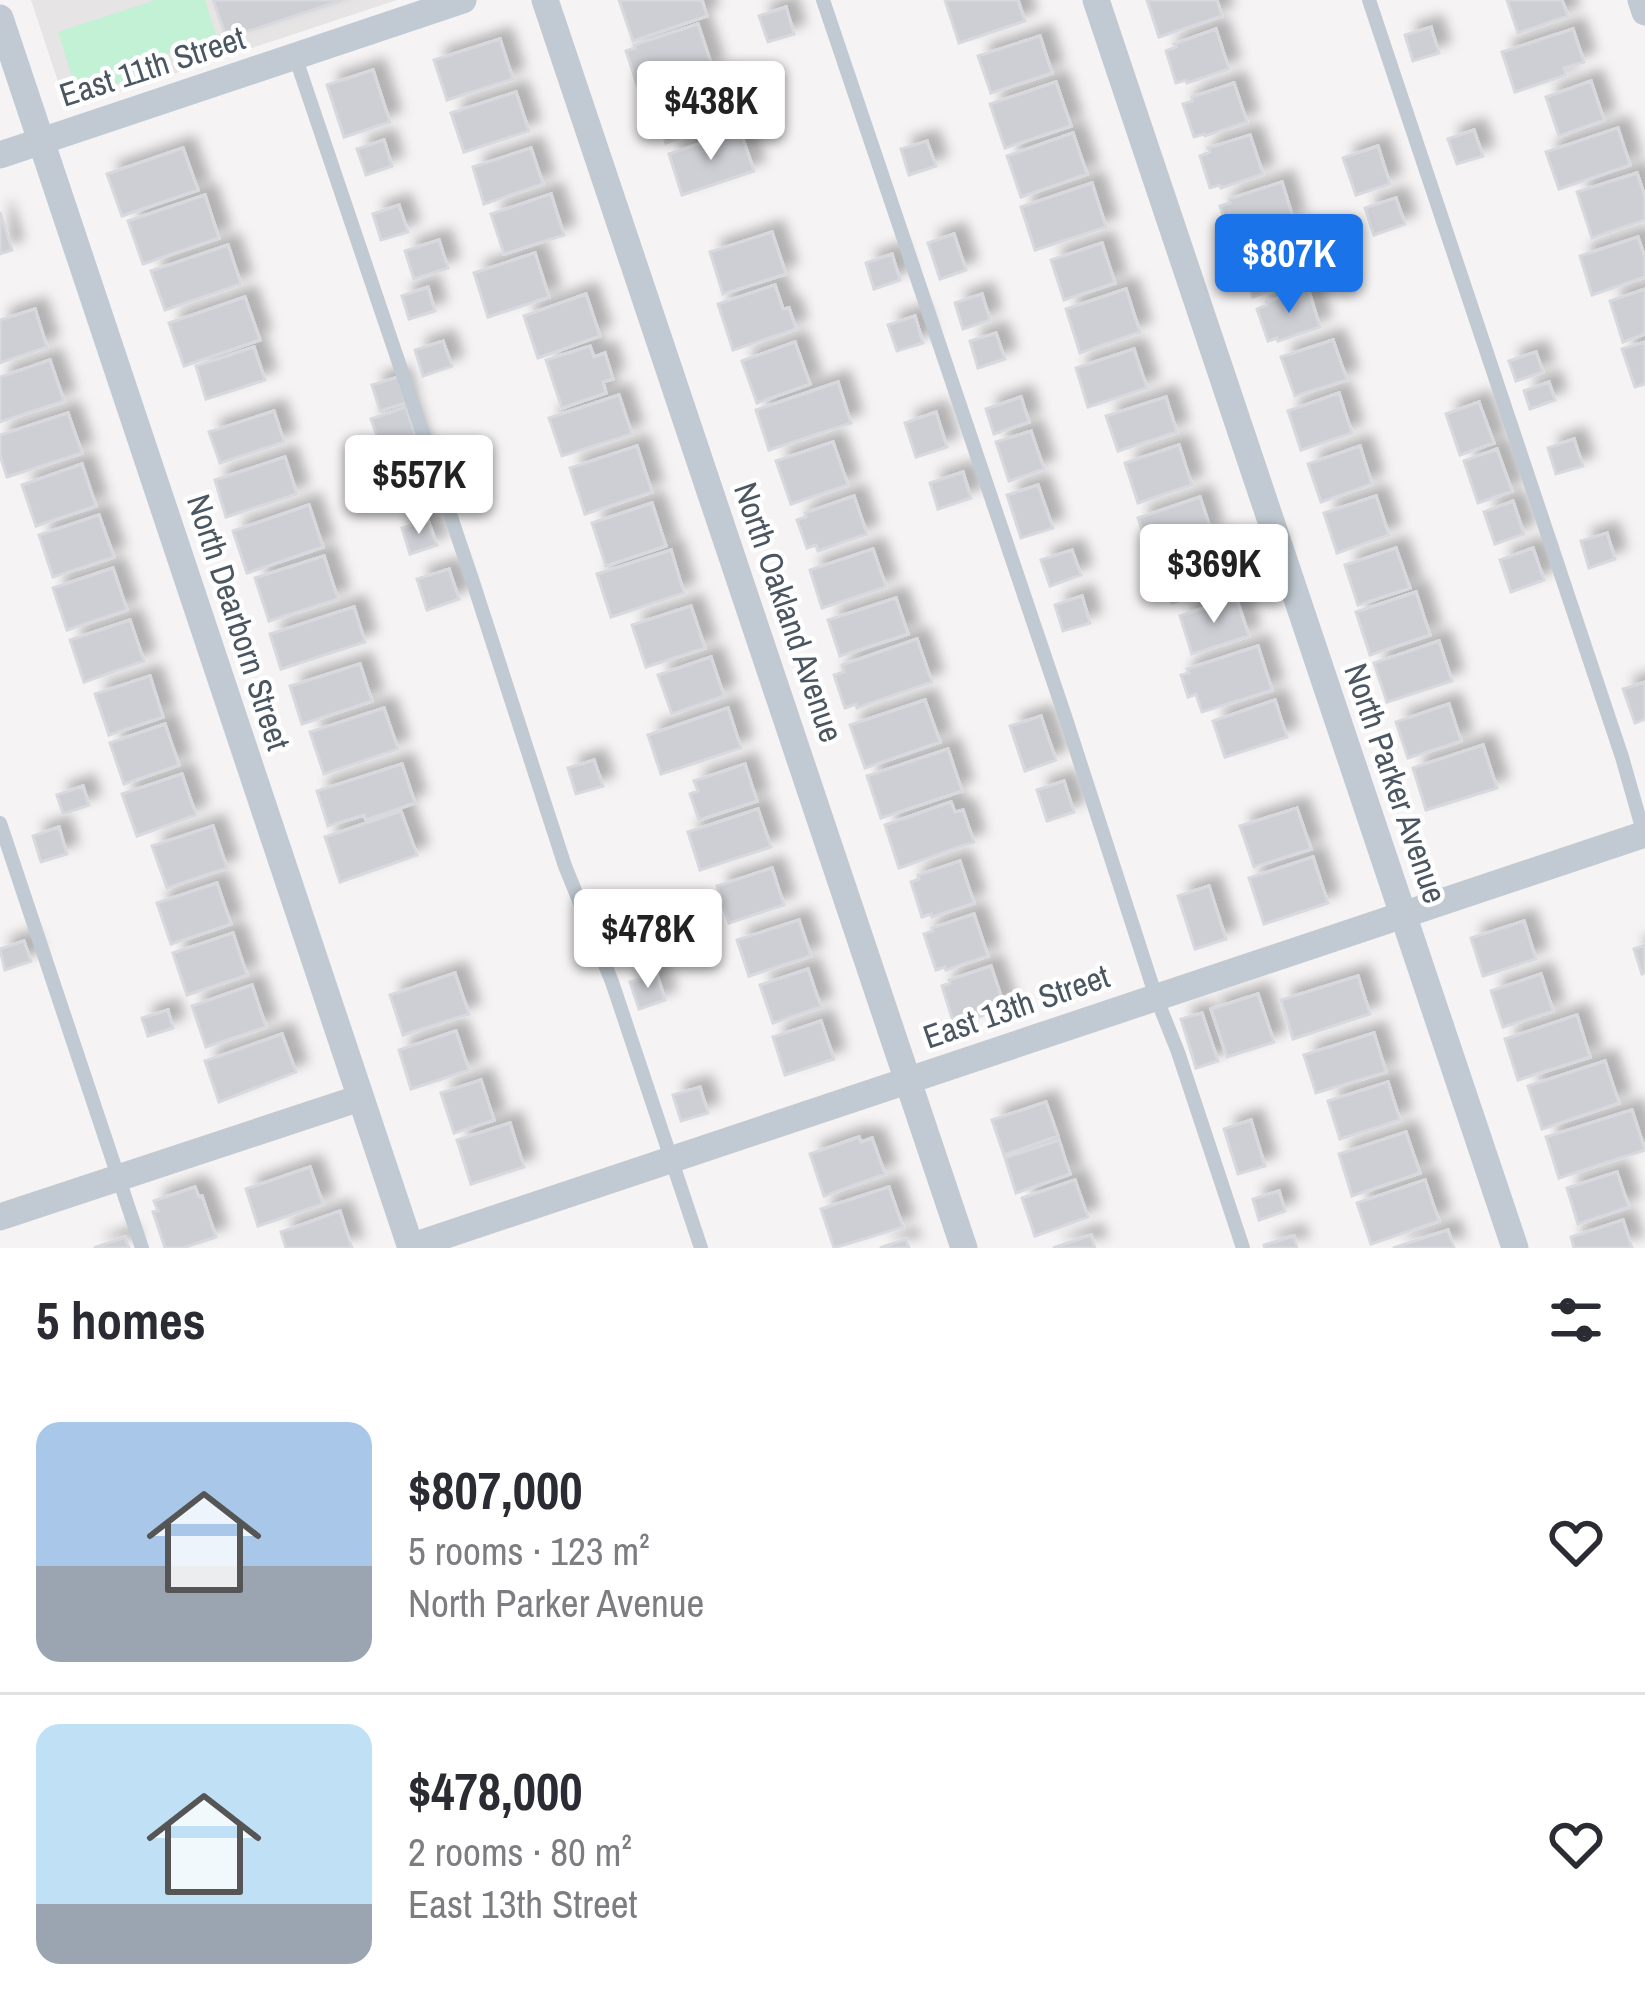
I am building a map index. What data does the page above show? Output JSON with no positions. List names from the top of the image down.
{
  "streets": {
    "street": [
      "East 11th Street",
      "North Oakland Avenue",
      "North Dearborn Street",
      "North Parker Avenue",
      "East 13th Street"
    ]
  },
  "crossings": [
    ["East 11th Street", "North Dearborn Street"],
    ["North Oakland Avenue", "East 13th Street"],
    ["North Dearborn Street", "East 13th Street"],
    ["North Parker Avenue", "East 13th Street"]
  ],
  "page": {
    "price": [
      "$438K",
      "$807K",
      "$557K",
      "$369K",
      "$478K"
    ],
    "heading": "5 homes",
    "list": [
      {
        "name": "$807,000",
        "note": "5 rooms · 123 m² · North Parker Avenue"
      },
      {
        "name": "$478,000",
        "note": "2 rooms · 80 m² · East 13th Street"
      }
    ]
  }
}
